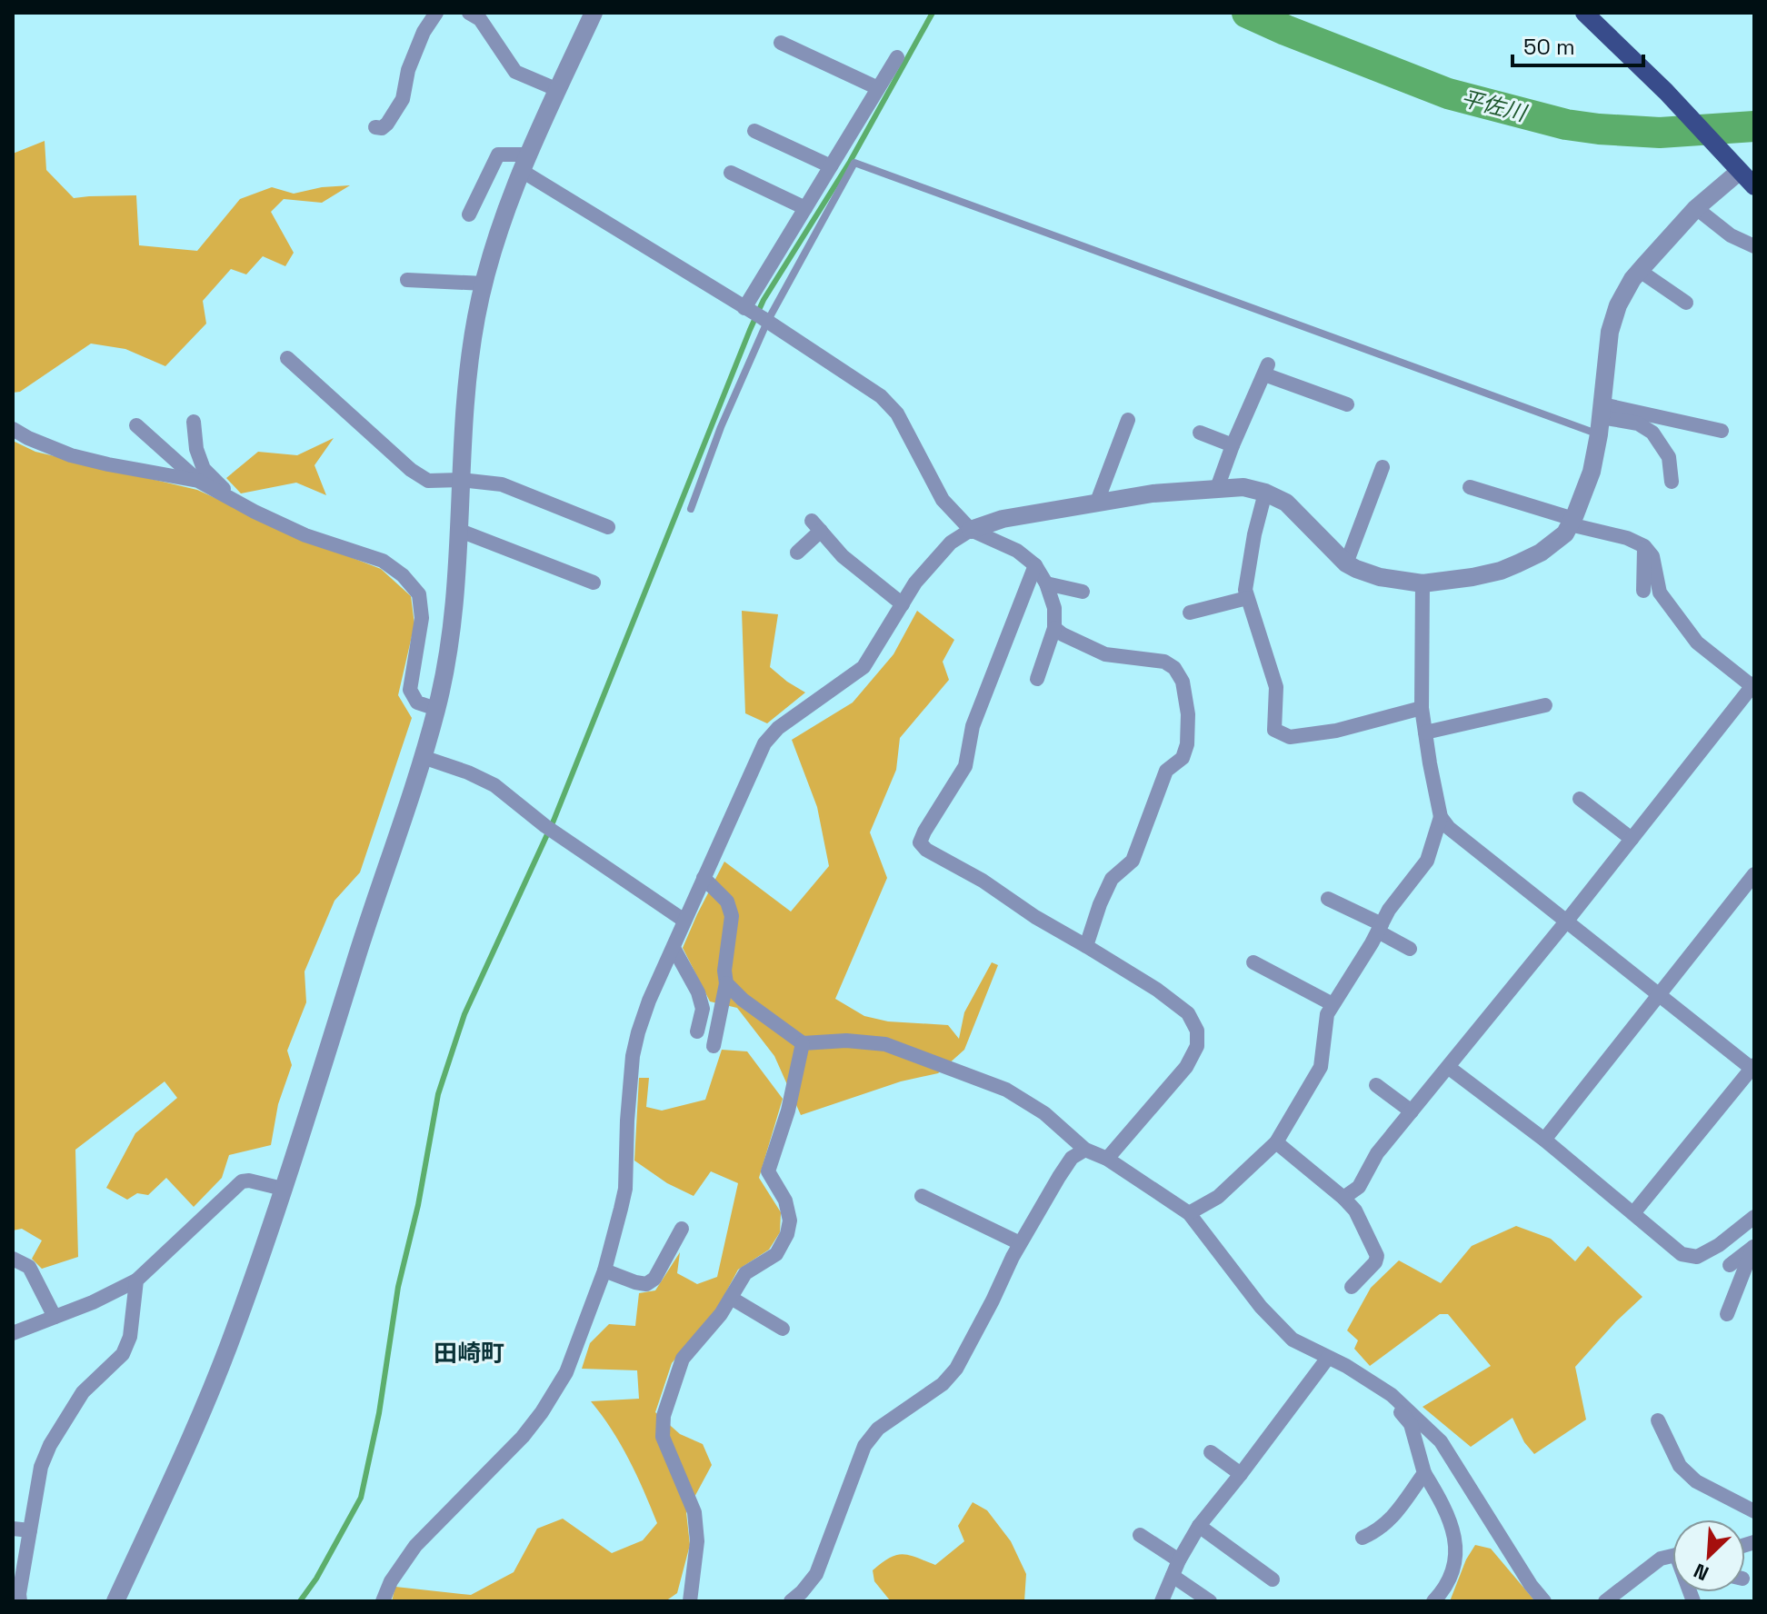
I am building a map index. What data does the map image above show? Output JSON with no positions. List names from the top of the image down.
{
  "districts": ["田崎町"],
  "water": ["平佐川"],
  "scale_bar": "50 m",
  "north": "bottom left"
}
